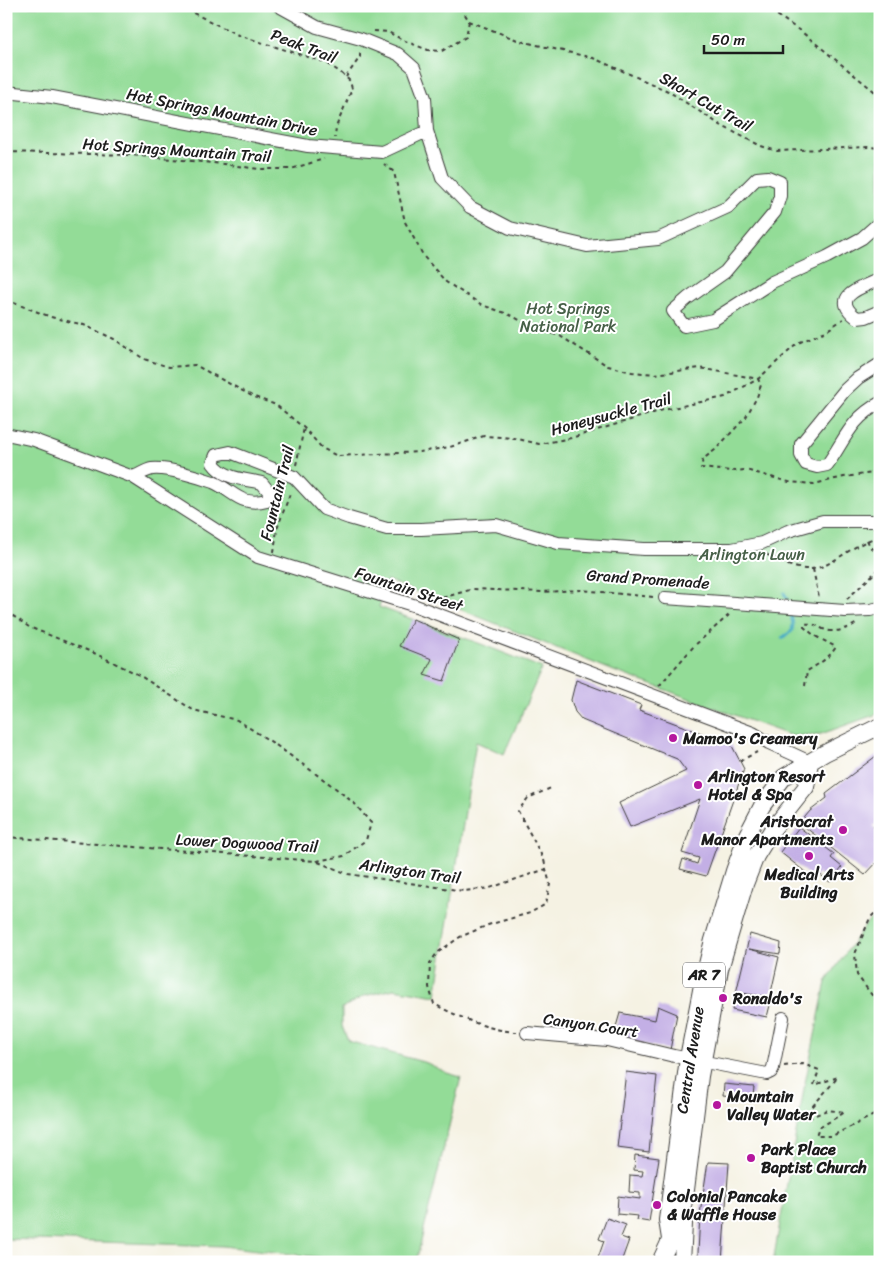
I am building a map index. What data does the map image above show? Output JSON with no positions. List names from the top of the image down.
{
  "streets": {
    "main road": ["AR 7", "Central Avenue"],
    "street": [
      "Hot Springs Mountain Drive",
      "Grand Promenade",
      "Fountain Street",
      "Canyon Court"
    ],
    "path": [
      "Peak Trail",
      "Short Cut Trail",
      "Hot Springs Mountain Trail",
      "Honeysuckle Trail",
      "Fountain Trail",
      "Lower Dogwood Trail",
      "Arlington Trail"
    ]
  },
  "crossings": [
    ["Peak Trail", "Hot Springs Mountain Drive"],
    ["Honeysuckle Trail", "Fountain Trail"],
    ["Fountain Trail", "Fountain Street"],
    ["Grand Promenade", "Fountain Street"],
    ["Fountain Street", "Central Avenue"],
    ["Lower Dogwood Trail", "Arlington Trail"],
    ["Canyon Court", "Central Avenue"]
  ],
  "parks": ["Hot Springs National Park", "Arlington Lawn"],
  "places": [
    "Mamoo's Creamery",
    "Arlington Resort Hotel & Spa",
    "Aristocrat Manor Apartments",
    "Medical Arts Building",
    "Ronaldo's",
    "Mountain Valley Water",
    "Park Place Baptist Church",
    "Colonial Pancake & Waffle House"
  ],
  "scale_bar": "50 m"
}
